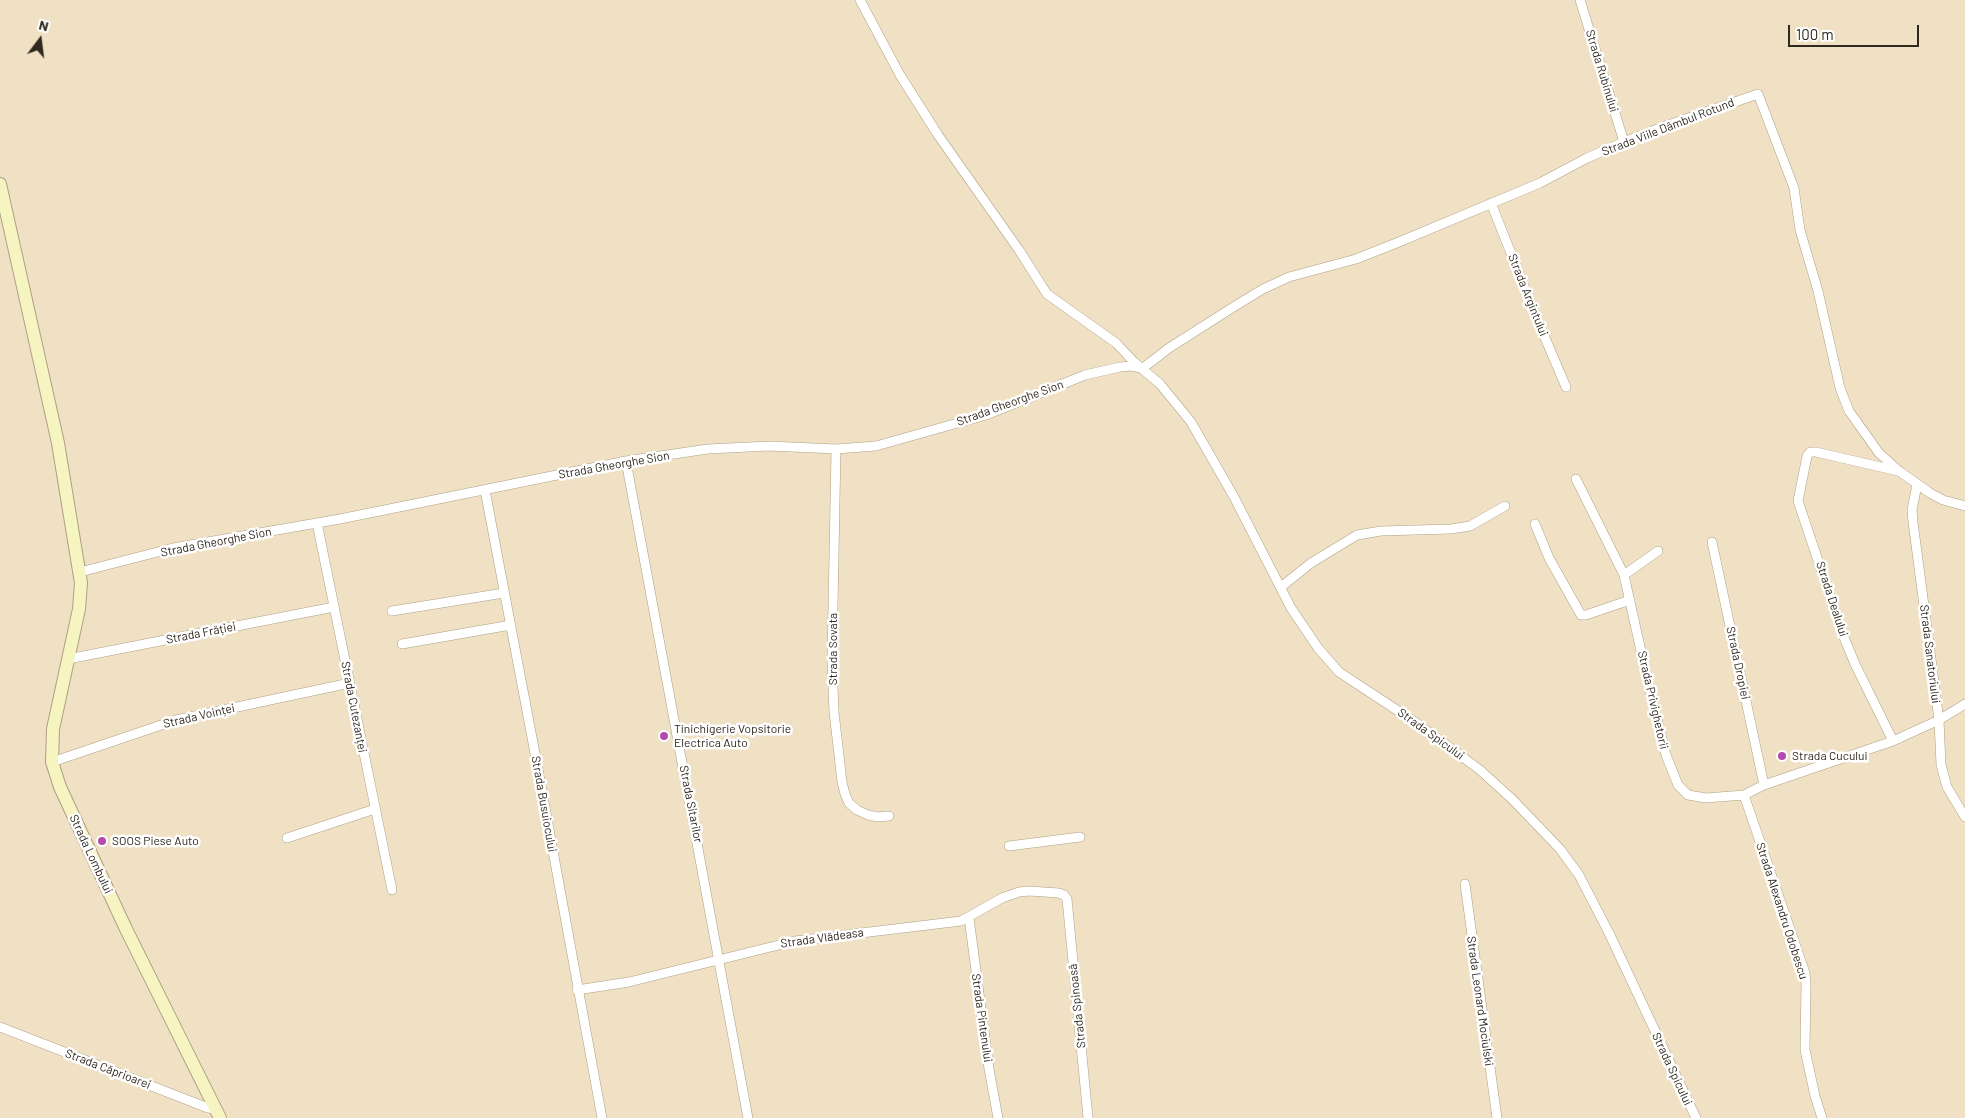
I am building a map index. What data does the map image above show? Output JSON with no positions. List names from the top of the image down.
{
  "streets": {
    "street": [
      "Strada Rubinului",
      "Strada Viile Dâmbul Rotund",
      "Strada Argintului",
      "Strada Gheorghe Sion",
      "Strada Dealului",
      "Strada Frăției",
      "Strada Sovata",
      "Strada Sanatoriului",
      "Strada Dropiei",
      "Strada Privighetorii",
      "Strada Cutezanței",
      "Strada Voinței",
      "Strada Spicului",
      "Strada Busuiocului",
      "Strada Sitarilor",
      "Strada Lombului",
      "Strada Alexandru Odobescu",
      "Strada Vlădeasa",
      "Strada Leonard Mociulski",
      "Strada Spinoasă",
      "Strada Pintenului",
      "Strada Căprioarei"
    ]
  },
  "crossings": [
    ["Strada Rubinului", "Strada Viile Dâmbul Rotund"],
    ["Strada Viile Dâmbul Rotund", "Strada Argintului"],
    ["Strada Viile Dâmbul Rotund", "Strada Gheorghe Sion"],
    ["Strada Viile Dâmbul Rotund", "Strada Dealului"],
    ["Strada Viile Dâmbul Rotund", "Strada Sanatoriului"],
    ["Strada Viile Dâmbul Rotund", "Strada Spicului"],
    ["Strada Gheorghe Sion", "Strada Sovata"],
    ["Strada Gheorghe Sion", "Strada Cutezanței"],
    ["Strada Gheorghe Sion", "Strada Spicului"],
    ["Strada Gheorghe Sion", "Strada Busuiocului"],
    ["Strada Gheorghe Sion", "Strada Sitarilor"],
    ["Strada Gheorghe Sion", "Strada Lombului"],
    ["Strada Frăției", "Strada Cutezanței"],
    ["Strada Frăției", "Strada Lombului"],
    ["Strada Privighetorii", "Strada Alexandru Odobescu"],
    ["Strada Cutezanței", "Strada Voinței"],
    ["Strada Voinței", "Strada Lombului"],
    ["Strada Busuiocului", "Strada Vlădeasa"],
    ["Strada Sitarilor", "Strada Vlădeasa"],
    ["Strada Lombului", "Strada Căprioarei"],
    ["Strada Vlădeasa", "Strada Spinoasă"],
    ["Strada Vlădeasa", "Strada Pintenului"]
  ],
  "places": ["Tinichigerie Vopsitorie Electrica Auto", "Strada Cucului", "SOOS Piese Auto"],
  "scale_bar": "100 m",
  "north": "top"
}
